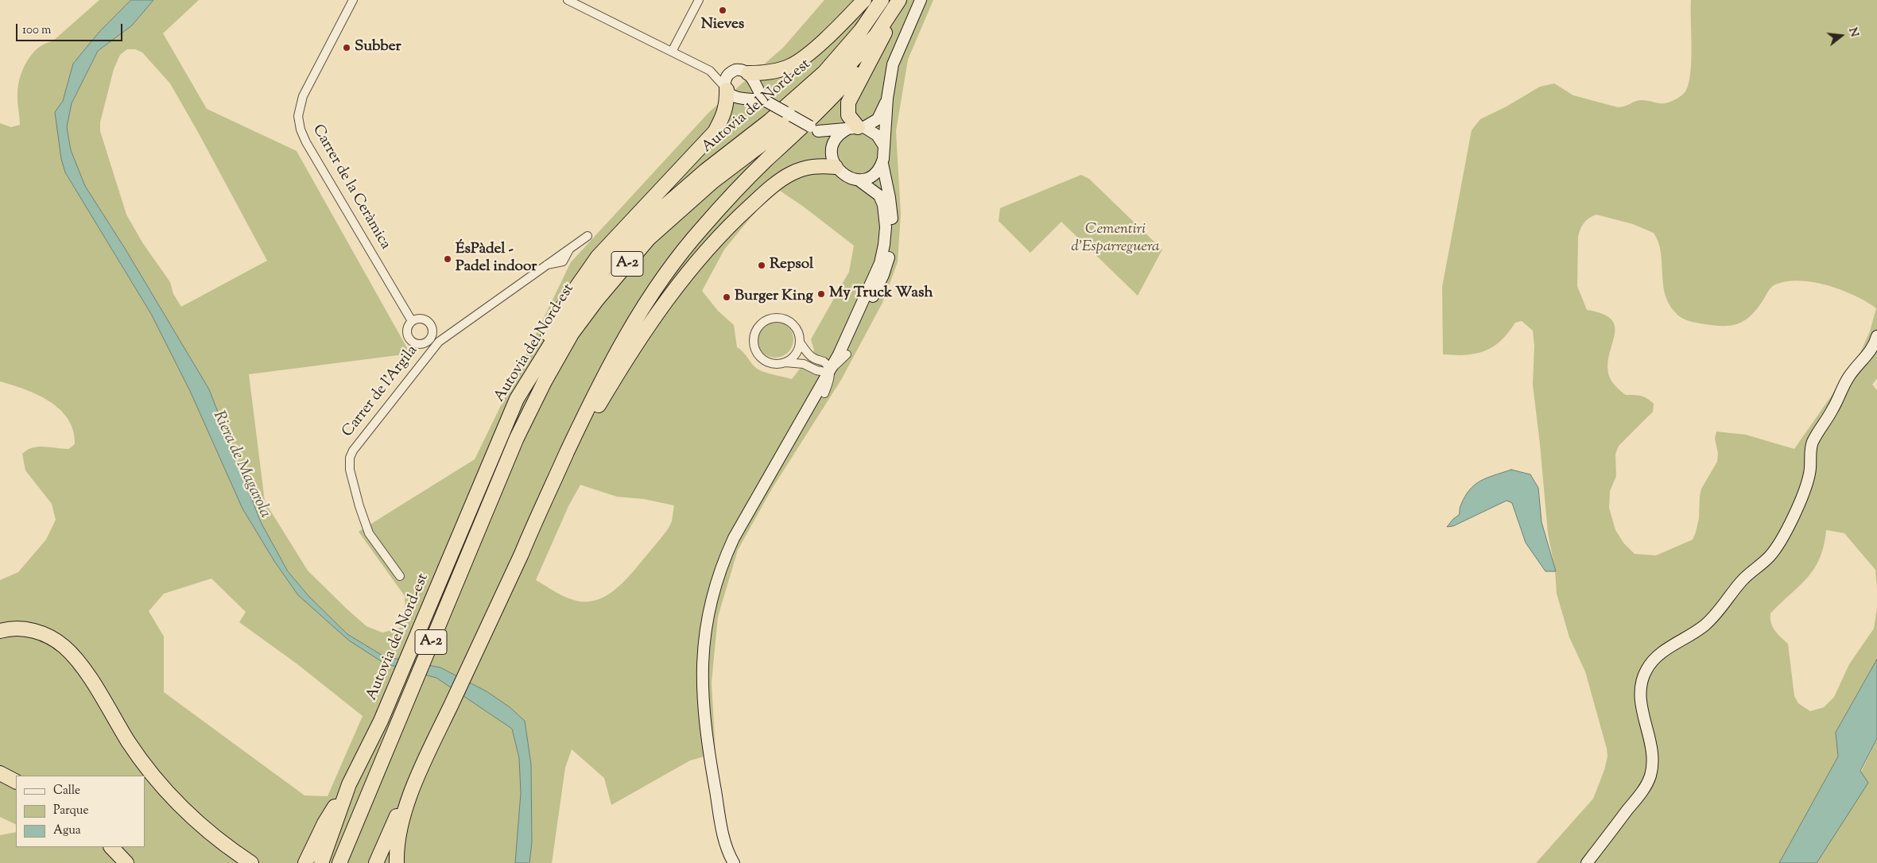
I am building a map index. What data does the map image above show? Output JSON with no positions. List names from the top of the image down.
{
  "streets": {
    "highway": ["Autovia del Nord-est", "A-2"],
    "street": ["Carrer de la Ceràmica", "Carrer de l'Argila"]
  },
  "water": ["Riera de Magarola"],
  "parks": ["Cementiri d'Esparreguera"],
  "places": [
    "Nieves",
    "Subber",
    "ÉsPàdel - Padel indoor",
    "Repsol",
    "My Truck Wash",
    "Burger King"
  ],
  "legend": ["Calle", "Parque", "Agua"],
  "scale_bar": "100 m",
  "north": "right"
}
